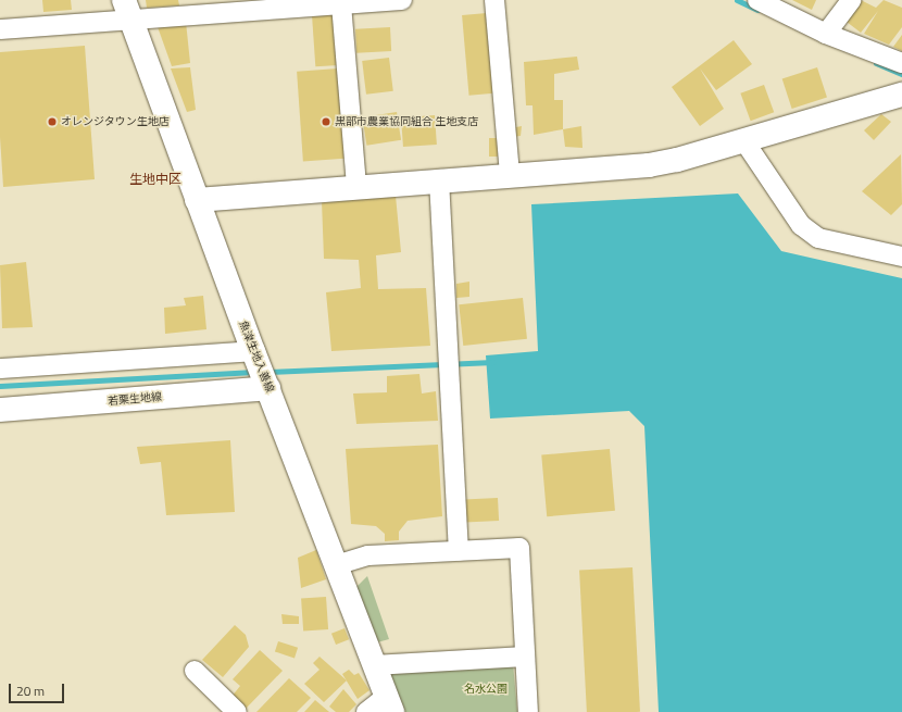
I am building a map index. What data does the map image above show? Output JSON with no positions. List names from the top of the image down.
{
  "streets": {
    "main road": ["魚津生地入善線", "若栗生地線"]
  },
  "crossings": [
    ["魚津生地入善線", "若栗生地線"]
  ],
  "districts": ["生地中区"],
  "parks": ["名水公園"],
  "places": ["オレンジタウン生地店", "黒部市農業協同組合 生地支店"],
  "scale_bar": "20 m"
}
